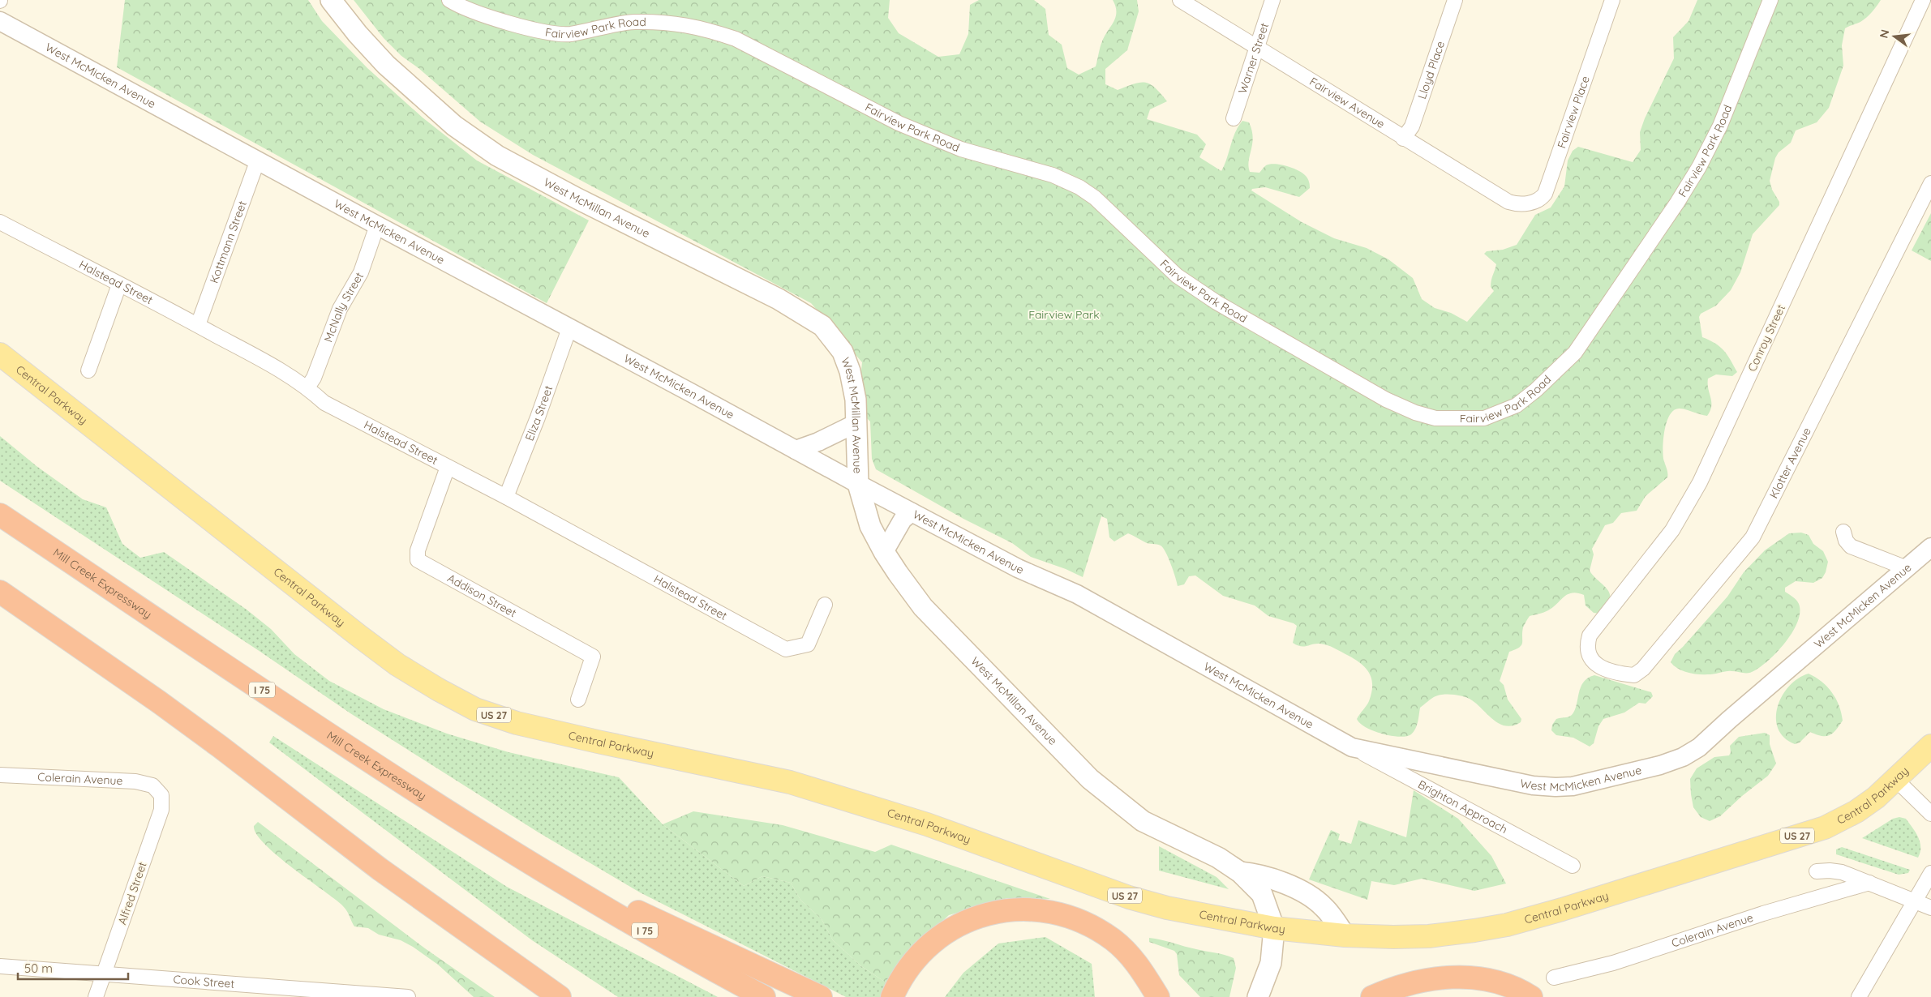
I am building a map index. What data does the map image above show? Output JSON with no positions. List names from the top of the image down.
{
  "streets": {
    "highway": ["Mill Creek Expressway", "I 75"],
    "main road": ["West McMillan Avenue", "Central Parkway", "US 27"],
    "street": [
      "Fairview Park Road",
      "Warner Street",
      "Lloyd Place",
      "West McMicken Avenue",
      "Fairview Avenue",
      "Fairview Place",
      "Kottmann Street",
      "Halstead Street",
      "McNally Street",
      "Conroy Street",
      "Eliza Street",
      "Klotter Avenue",
      "Addison Street",
      "Colerain Avenue",
      "Brighton Approach",
      "Alfred Street",
      "Cook Street"
    ]
  },
  "crossings": [
    ["Warner Street", "Fairview Avenue"],
    ["Lloyd Place", "Fairview Avenue"],
    ["West McMicken Avenue", "West McMillan Avenue"],
    ["West McMicken Avenue", "Kottmann Street"],
    ["West McMicken Avenue", "McNally Street"],
    ["West McMicken Avenue", "Eliza Street"],
    ["West McMicken Avenue", "Brighton Approach"],
    ["Fairview Avenue", "Fairview Place"],
    ["West McMillan Avenue", "Central Parkway"],
    ["Kottmann Street", "Halstead Street"],
    ["Halstead Street", "McNally Street"],
    ["Halstead Street", "Eliza Street"],
    ["Halstead Street", "Addison Street"],
    ["Conroy Street", "Klotter Avenue"],
    ["Colerain Avenue", "Alfred Street"],
    ["Alfred Street", "Cook Street"]
  ],
  "parks": ["Fairview Park"],
  "scale_bar": "50 m",
  "north": "left"
}
